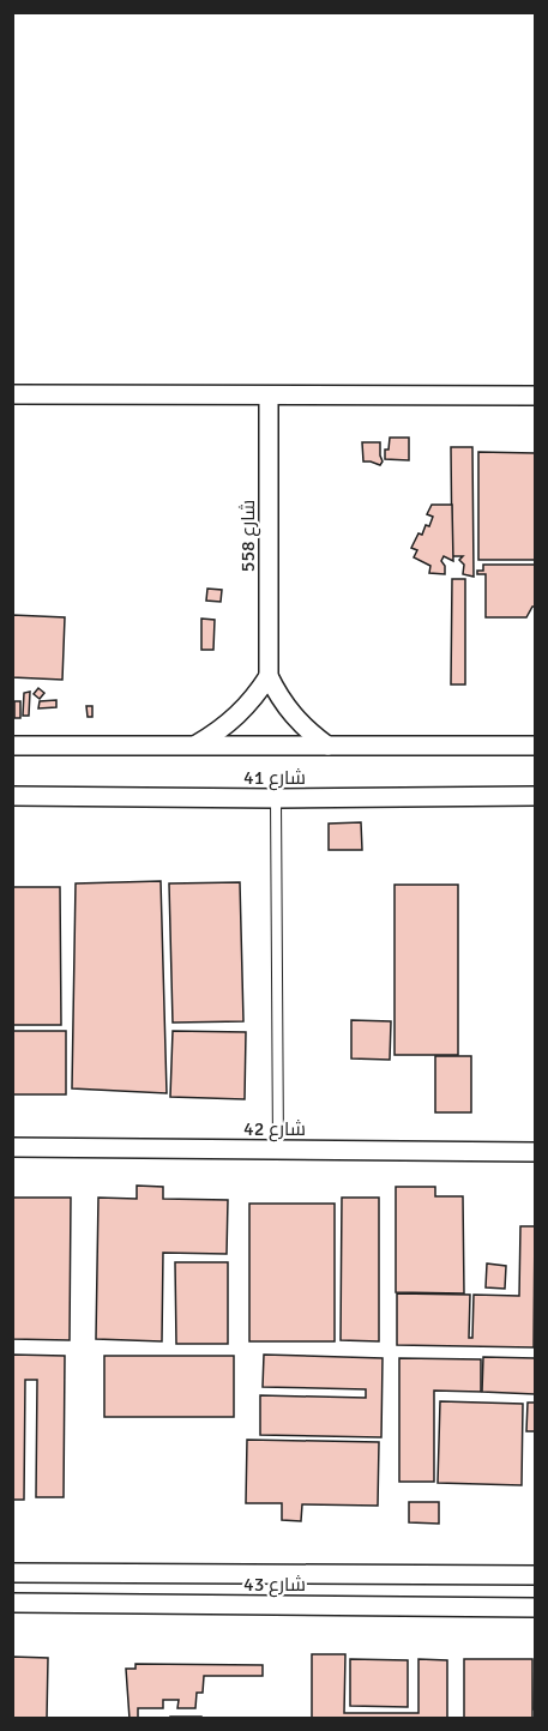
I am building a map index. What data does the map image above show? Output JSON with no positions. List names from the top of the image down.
{
  "streets": {
    "street": [
      "شارع 558",
      "شارع 41",
      "شارع 42",
      "شارع 43"
    ]
  },
  "crossings": [
    ["شارع 558", "شارع 41"]
  ]
}
